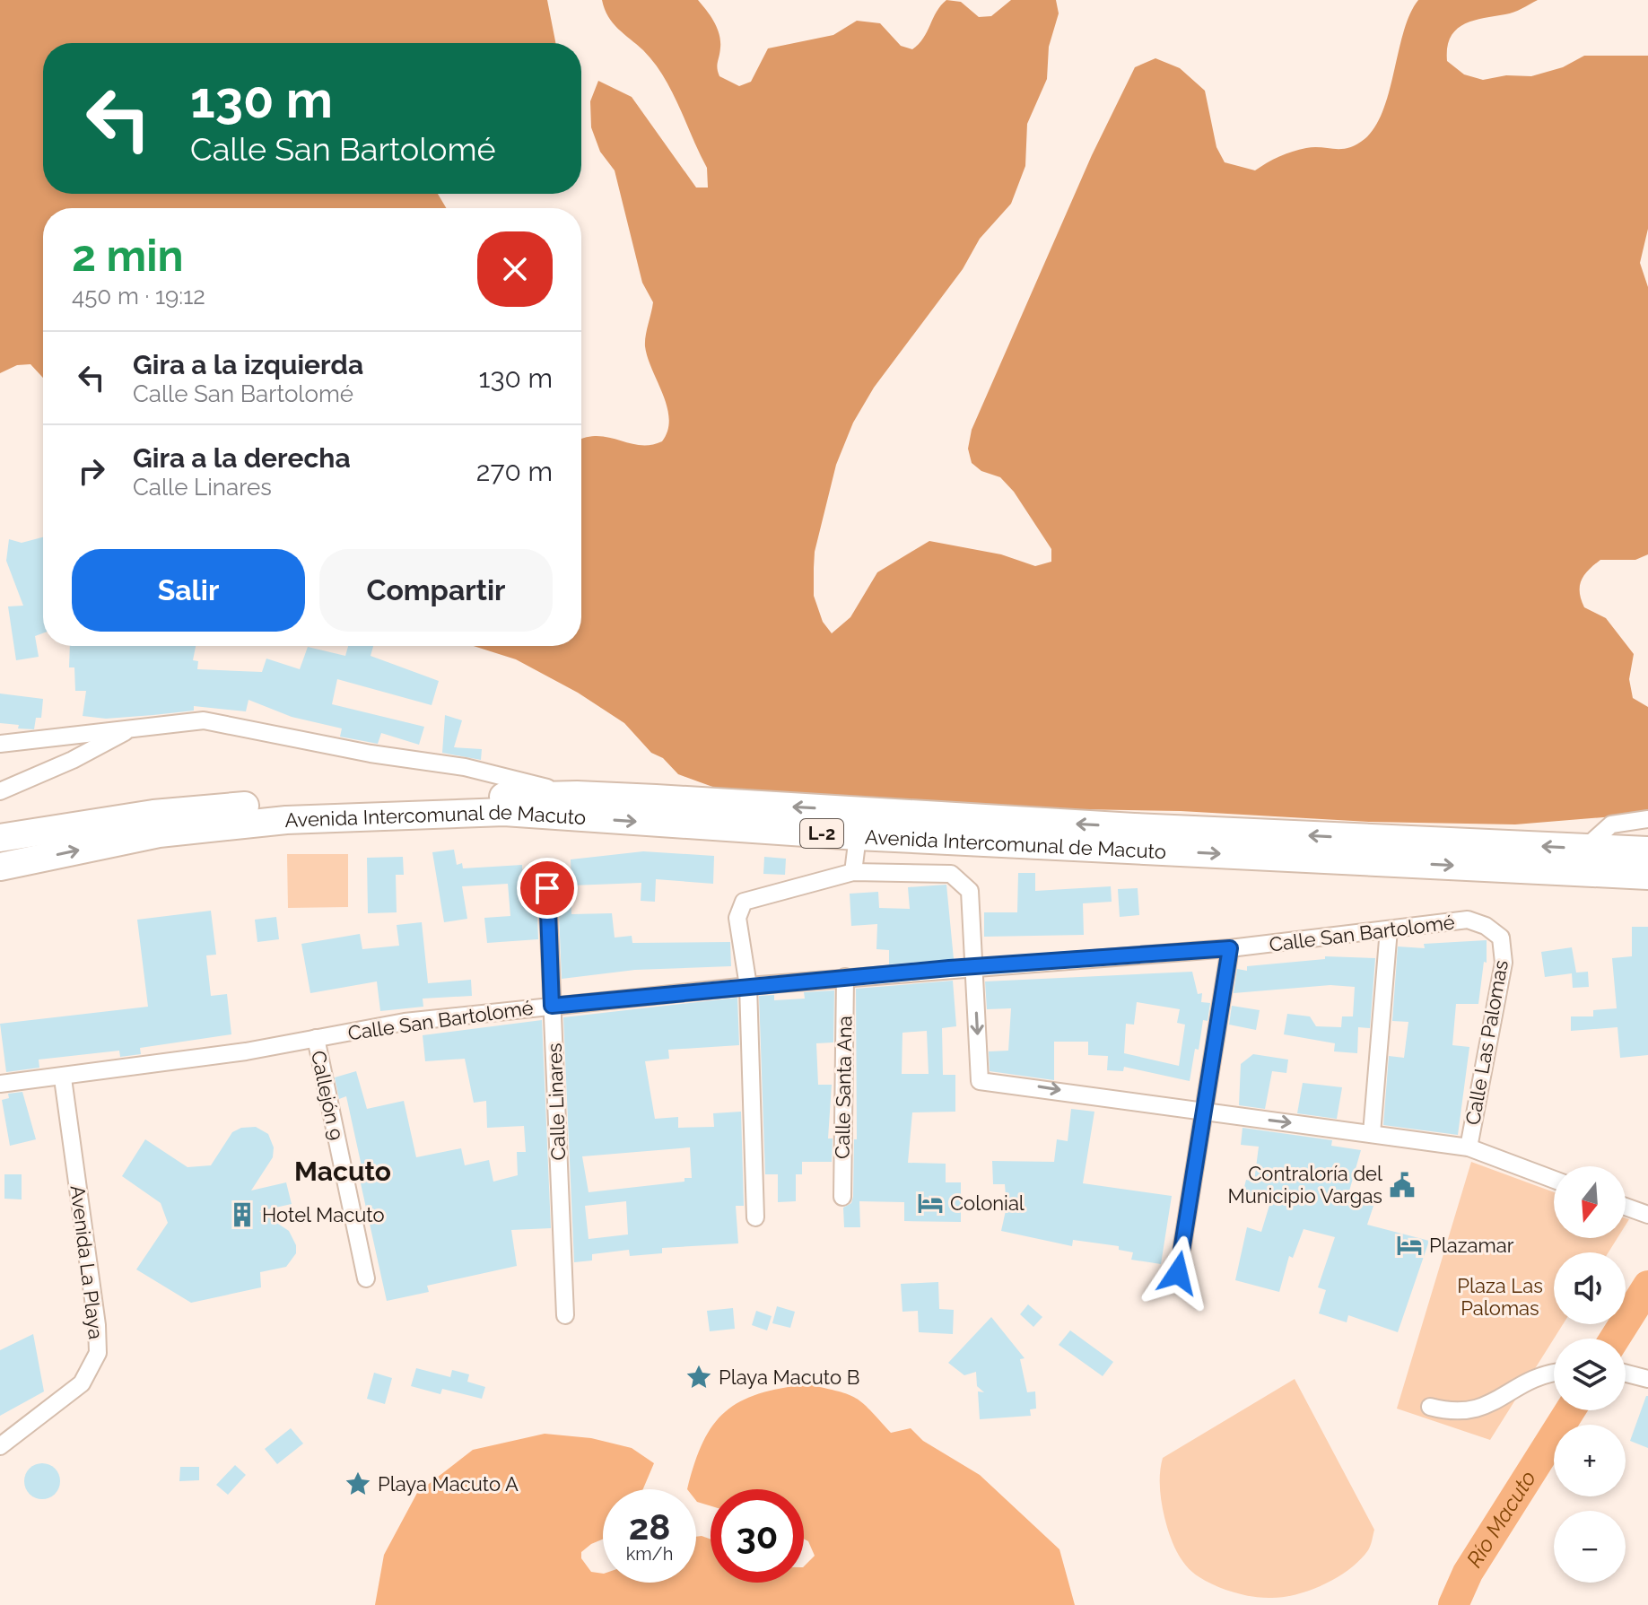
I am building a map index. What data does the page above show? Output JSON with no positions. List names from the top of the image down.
{
  "streets": {
    "main road": ["Avenida Intercomunal de Macuto", "L-2"],
    "street": [
      "Calle San Bartolomé",
      "Calle Las Palomas",
      "Calle Santa Ana",
      "Callejón 9",
      "Calle Linares",
      "Avenida La Playa"
    ]
  },
  "crossings": [
    ["Calle San Bartolomé", "Calle Las Palomas"],
    ["Calle San Bartolomé", "Calle Santa Ana"],
    ["Calle San Bartolomé", "Callejón 9"],
    ["Calle San Bartolomé", "Calle Linares"],
    ["Calle San Bartolomé", "Avenida La Playa"]
  ],
  "districts": ["Macuto"],
  "water": ["Río Macuto"],
  "parks": ["Plaza Las Palomas"],
  "places": {
    "public building": ["Contraloría del Municipio Vargas"],
    "hotel": ["Colonial", "Plazamar"],
    "building": ["Hotel Macuto"],
    "place": ["Playa Macuto B", "Playa Macuto A"]
  },
  "north": "bottom",
  "page": {
    "turn": ["130 m", "Calle San Bartolomé"],
    "heading": ["2 min", "450 m · 19:12"],
    "list": [
      {
        "name": "Gira a la izquierda",
        "note": "Calle San Bartolomé",
        "value": "130 m"
      },
      {
        "name": "Gira a la derecha",
        "note": "Calle Linares",
        "value": "270 m"
      }
    ],
    "buttons": ["Salir", "Compartir"],
    "map_buttons": ["+", "−"],
    "speed": "28 km/h",
    "limit": "30"
  }
}
